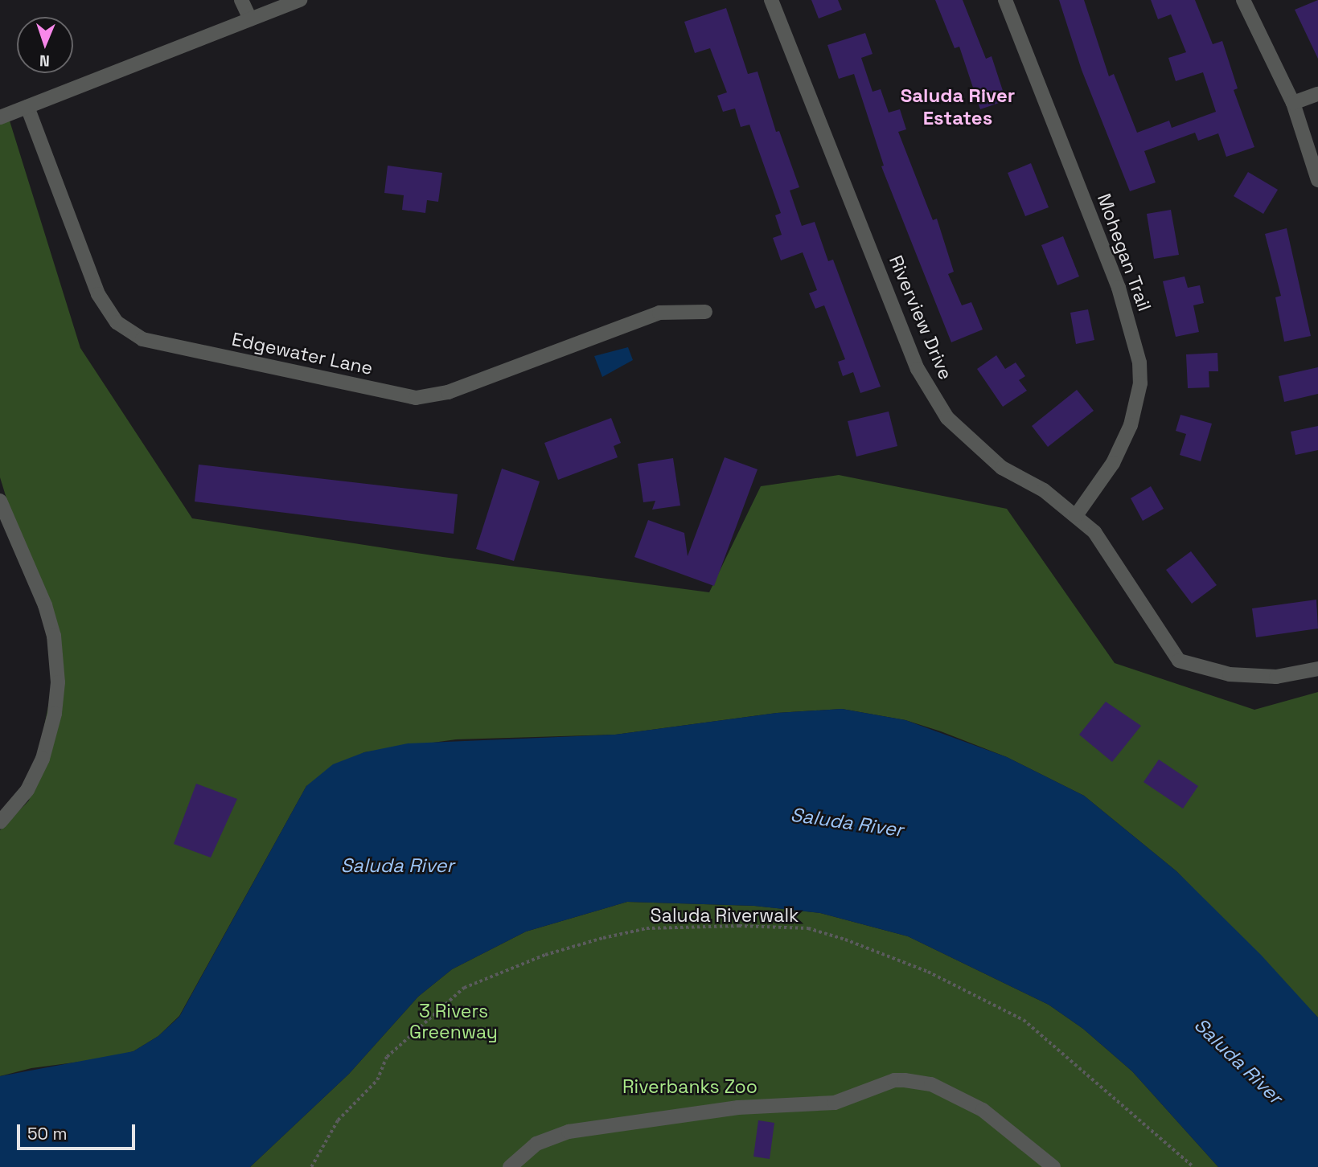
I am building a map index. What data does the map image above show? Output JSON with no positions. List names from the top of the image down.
{
  "streets": {
    "street": ["Mohegan Trail", "Riverview Drive", "Edgewater Lane"],
    "path": ["Saluda Riverwalk"]
  },
  "crossings": [
    ["Mohegan Trail", "Riverview Drive"]
  ],
  "districts": ["Saluda River Estates"],
  "water": ["Saluda River"],
  "parks": ["3 Rivers Greenway", "Riverbanks Zoo"],
  "scale_bar": "50 m",
  "north": "bottom"
}
